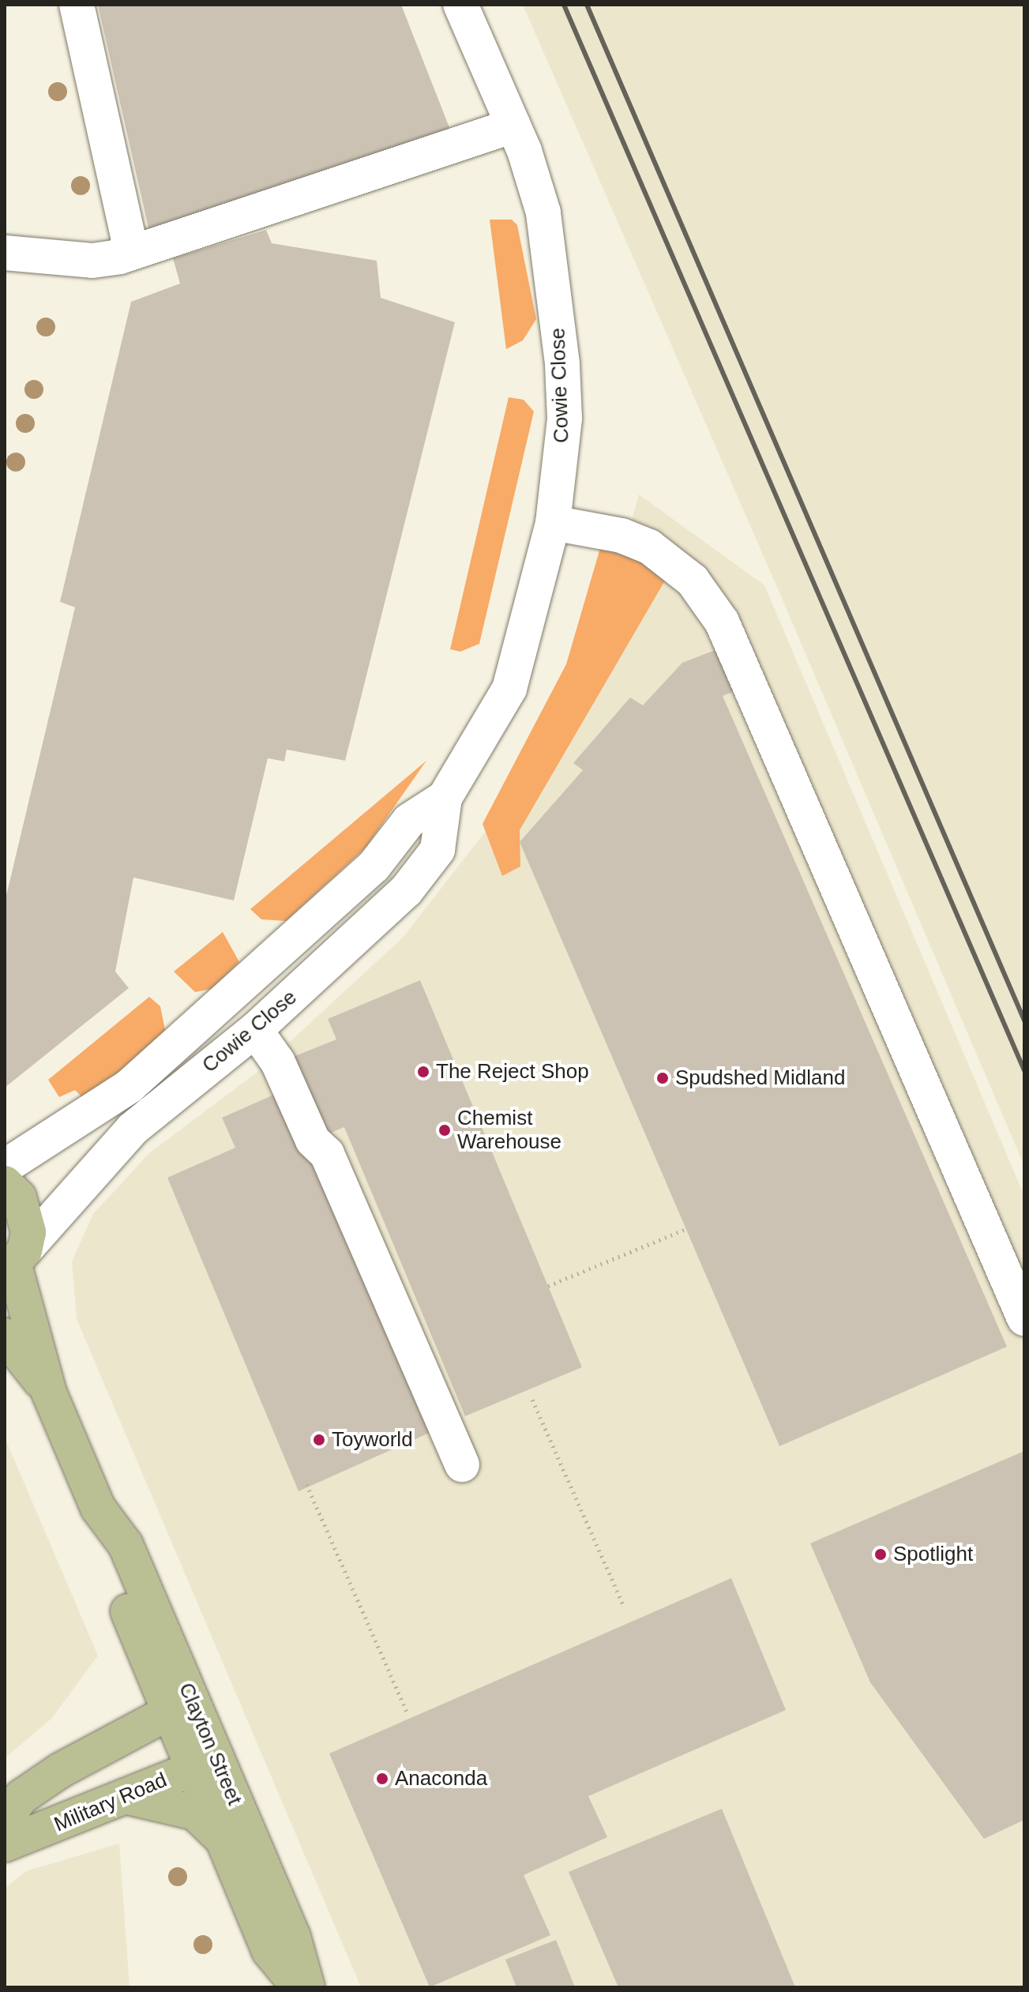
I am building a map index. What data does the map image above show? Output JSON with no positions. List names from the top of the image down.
{
  "streets": {
    "main road": ["Clayton Street", "Military Road"],
    "street": ["Cowie Close"]
  },
  "crossings": [
    ["Cowie Close", "Clayton Street"],
    ["Clayton Street", "Military Road"]
  ],
  "places": [
    "The Reject Shop",
    "Spudshed Midland",
    "Chemist Warehouse",
    "Toyworld",
    "Spotlight",
    "Anaconda"
  ]
}
